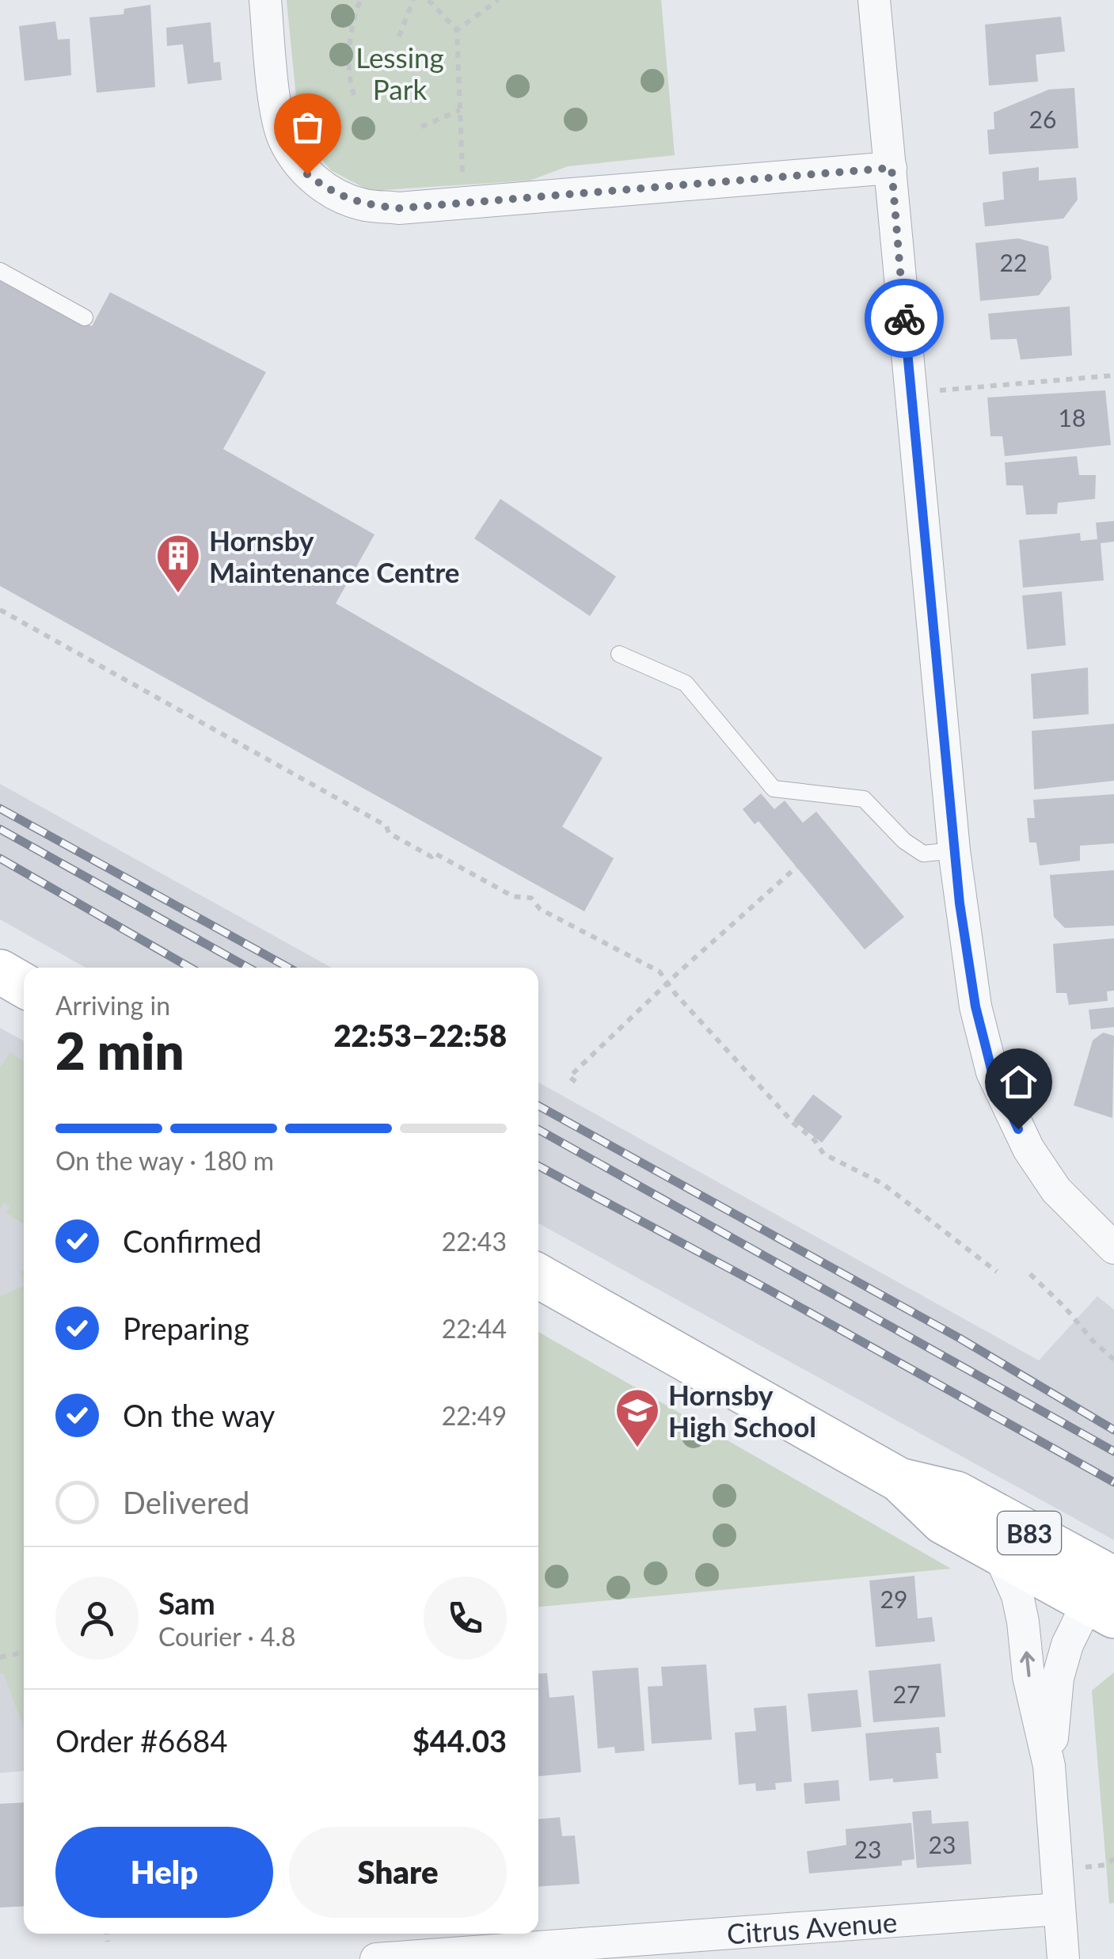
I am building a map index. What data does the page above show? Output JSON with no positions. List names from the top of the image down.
{
  "streets": {
    "main road": ["B83"],
    "street": ["Citrus Avenue"]
  },
  "parks": ["Lessing Park"],
  "places": {
    "building": ["Hornsby Maintenance Centre"],
    "school or university": ["Hornsby High School"]
  },
  "house_numbers": [
    "26",
    "22",
    "18",
    "29",
    "27",
    "23",
    "23"
  ],
  "page": {
    "heading": ["2 min", "Arriving in", "22:53–22:58"],
    "panel": [
      "Sam",
      "Courier · 4.8",
      "Order #6684",
      "$44.03"
    ],
    "bar": "On the way · 180 m",
    "list": [
      ["Confirmed", "22:43"],
      ["Preparing", "22:44"],
      ["On the way", "22:49"],
      "Delivered"
    ],
    "buttons": ["Help", "Share"]
  }
}
